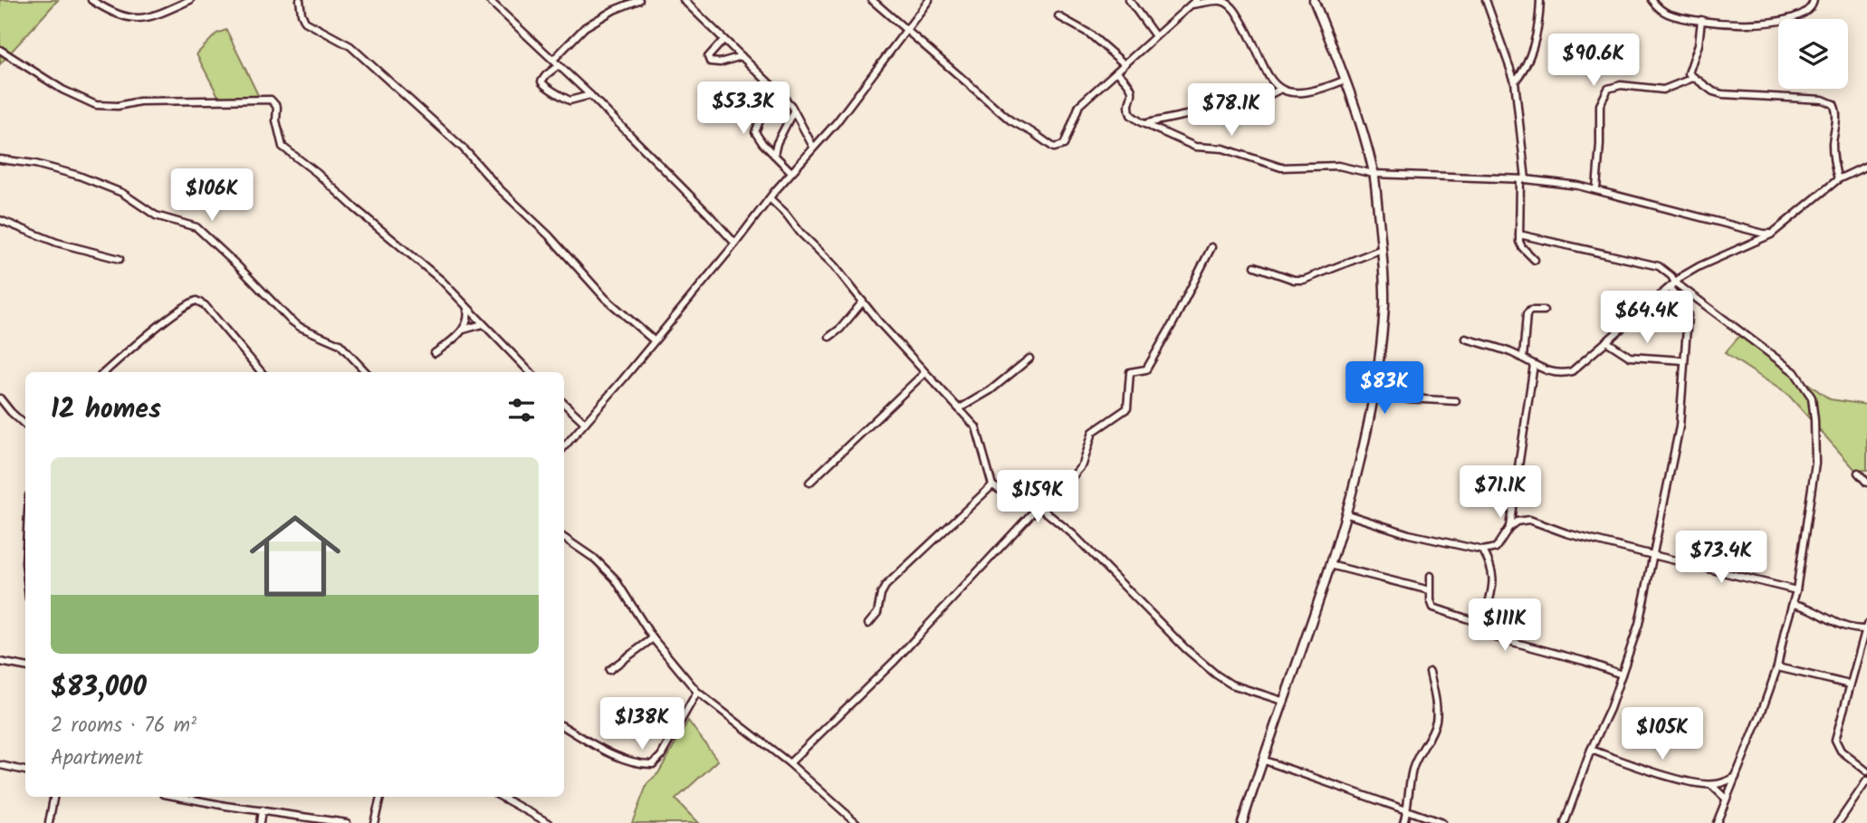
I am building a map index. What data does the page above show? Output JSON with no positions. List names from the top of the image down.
{
  "page": {
    "price": [
      "$90.6K",
      "$53.3K",
      "$78.1K",
      "$106K",
      "$64.4K",
      "$83K",
      "$71.1K",
      "$159K",
      "$73.4K",
      "$111K",
      "$138K",
      "$105K"
    ],
    "heading": "12 homes",
    "list": [
      {
        "name": "$83,000",
        "note": "2 rooms · 76 m² · Apartment"
      }
    ]
  }
}
